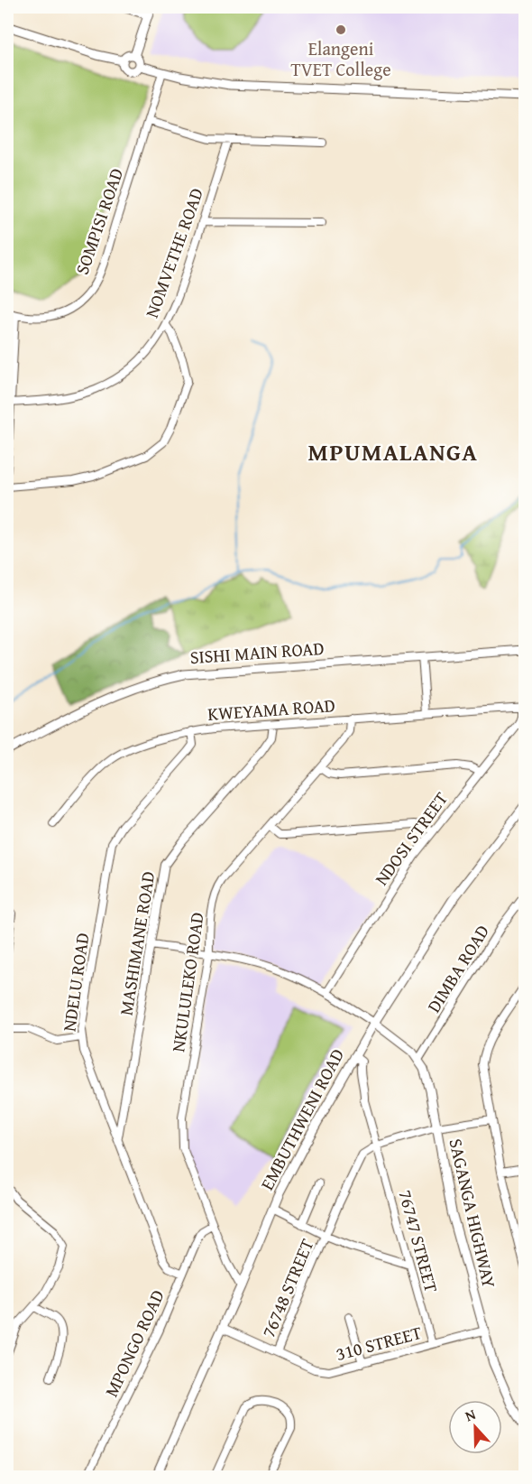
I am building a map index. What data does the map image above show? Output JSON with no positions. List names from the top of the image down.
{
  "streets": {
    "street": [
      "SOMPISI ROAD",
      "NOMVETHE ROAD",
      "SISHI MAIN ROAD",
      "KWEYAMA ROAD",
      "NDOSI STREET",
      "MASHIMANE ROAD",
      "DIMBA ROAD",
      "NDELU ROAD",
      "NKULULEKO ROAD",
      "EMBUTHWENI ROAD",
      "SAGANGA HIGHWAY",
      "76747 STREET",
      "76748 STREET",
      "MPONGO ROAD",
      "310 STREET"
    ]
  },
  "crossings": [
    ["KWEYAMA ROAD", "NDOSI STREET"],
    ["KWEYAMA ROAD", "MASHIMANE ROAD"],
    ["KWEYAMA ROAD", "NDELU ROAD"],
    ["KWEYAMA ROAD", "NKULULEKO ROAD"],
    ["MASHIMANE ROAD", "NDELU ROAD"],
    ["DIMBA ROAD", "SAGANGA HIGHWAY"],
    ["NDELU ROAD", "MPONGO ROAD"],
    ["NKULULEKO ROAD", "EMBUTHWENI ROAD"],
    ["NKULULEKO ROAD", "MPONGO ROAD"],
    ["EMBUTHWENI ROAD", "SAGANGA HIGHWAY"],
    ["EMBUTHWENI ROAD", "76747 STREET"],
    ["EMBUTHWENI ROAD", "310 STREET"],
    ["SAGANGA HIGHWAY", "310 STREET"],
    ["76747 STREET", "76748 STREET"],
    ["76747 STREET", "310 STREET"],
    ["76748 STREET", "310 STREET"]
  ],
  "districts": ["MPUMALANGA"],
  "places": ["Elangeni TVET College"],
  "north": "top"
}
